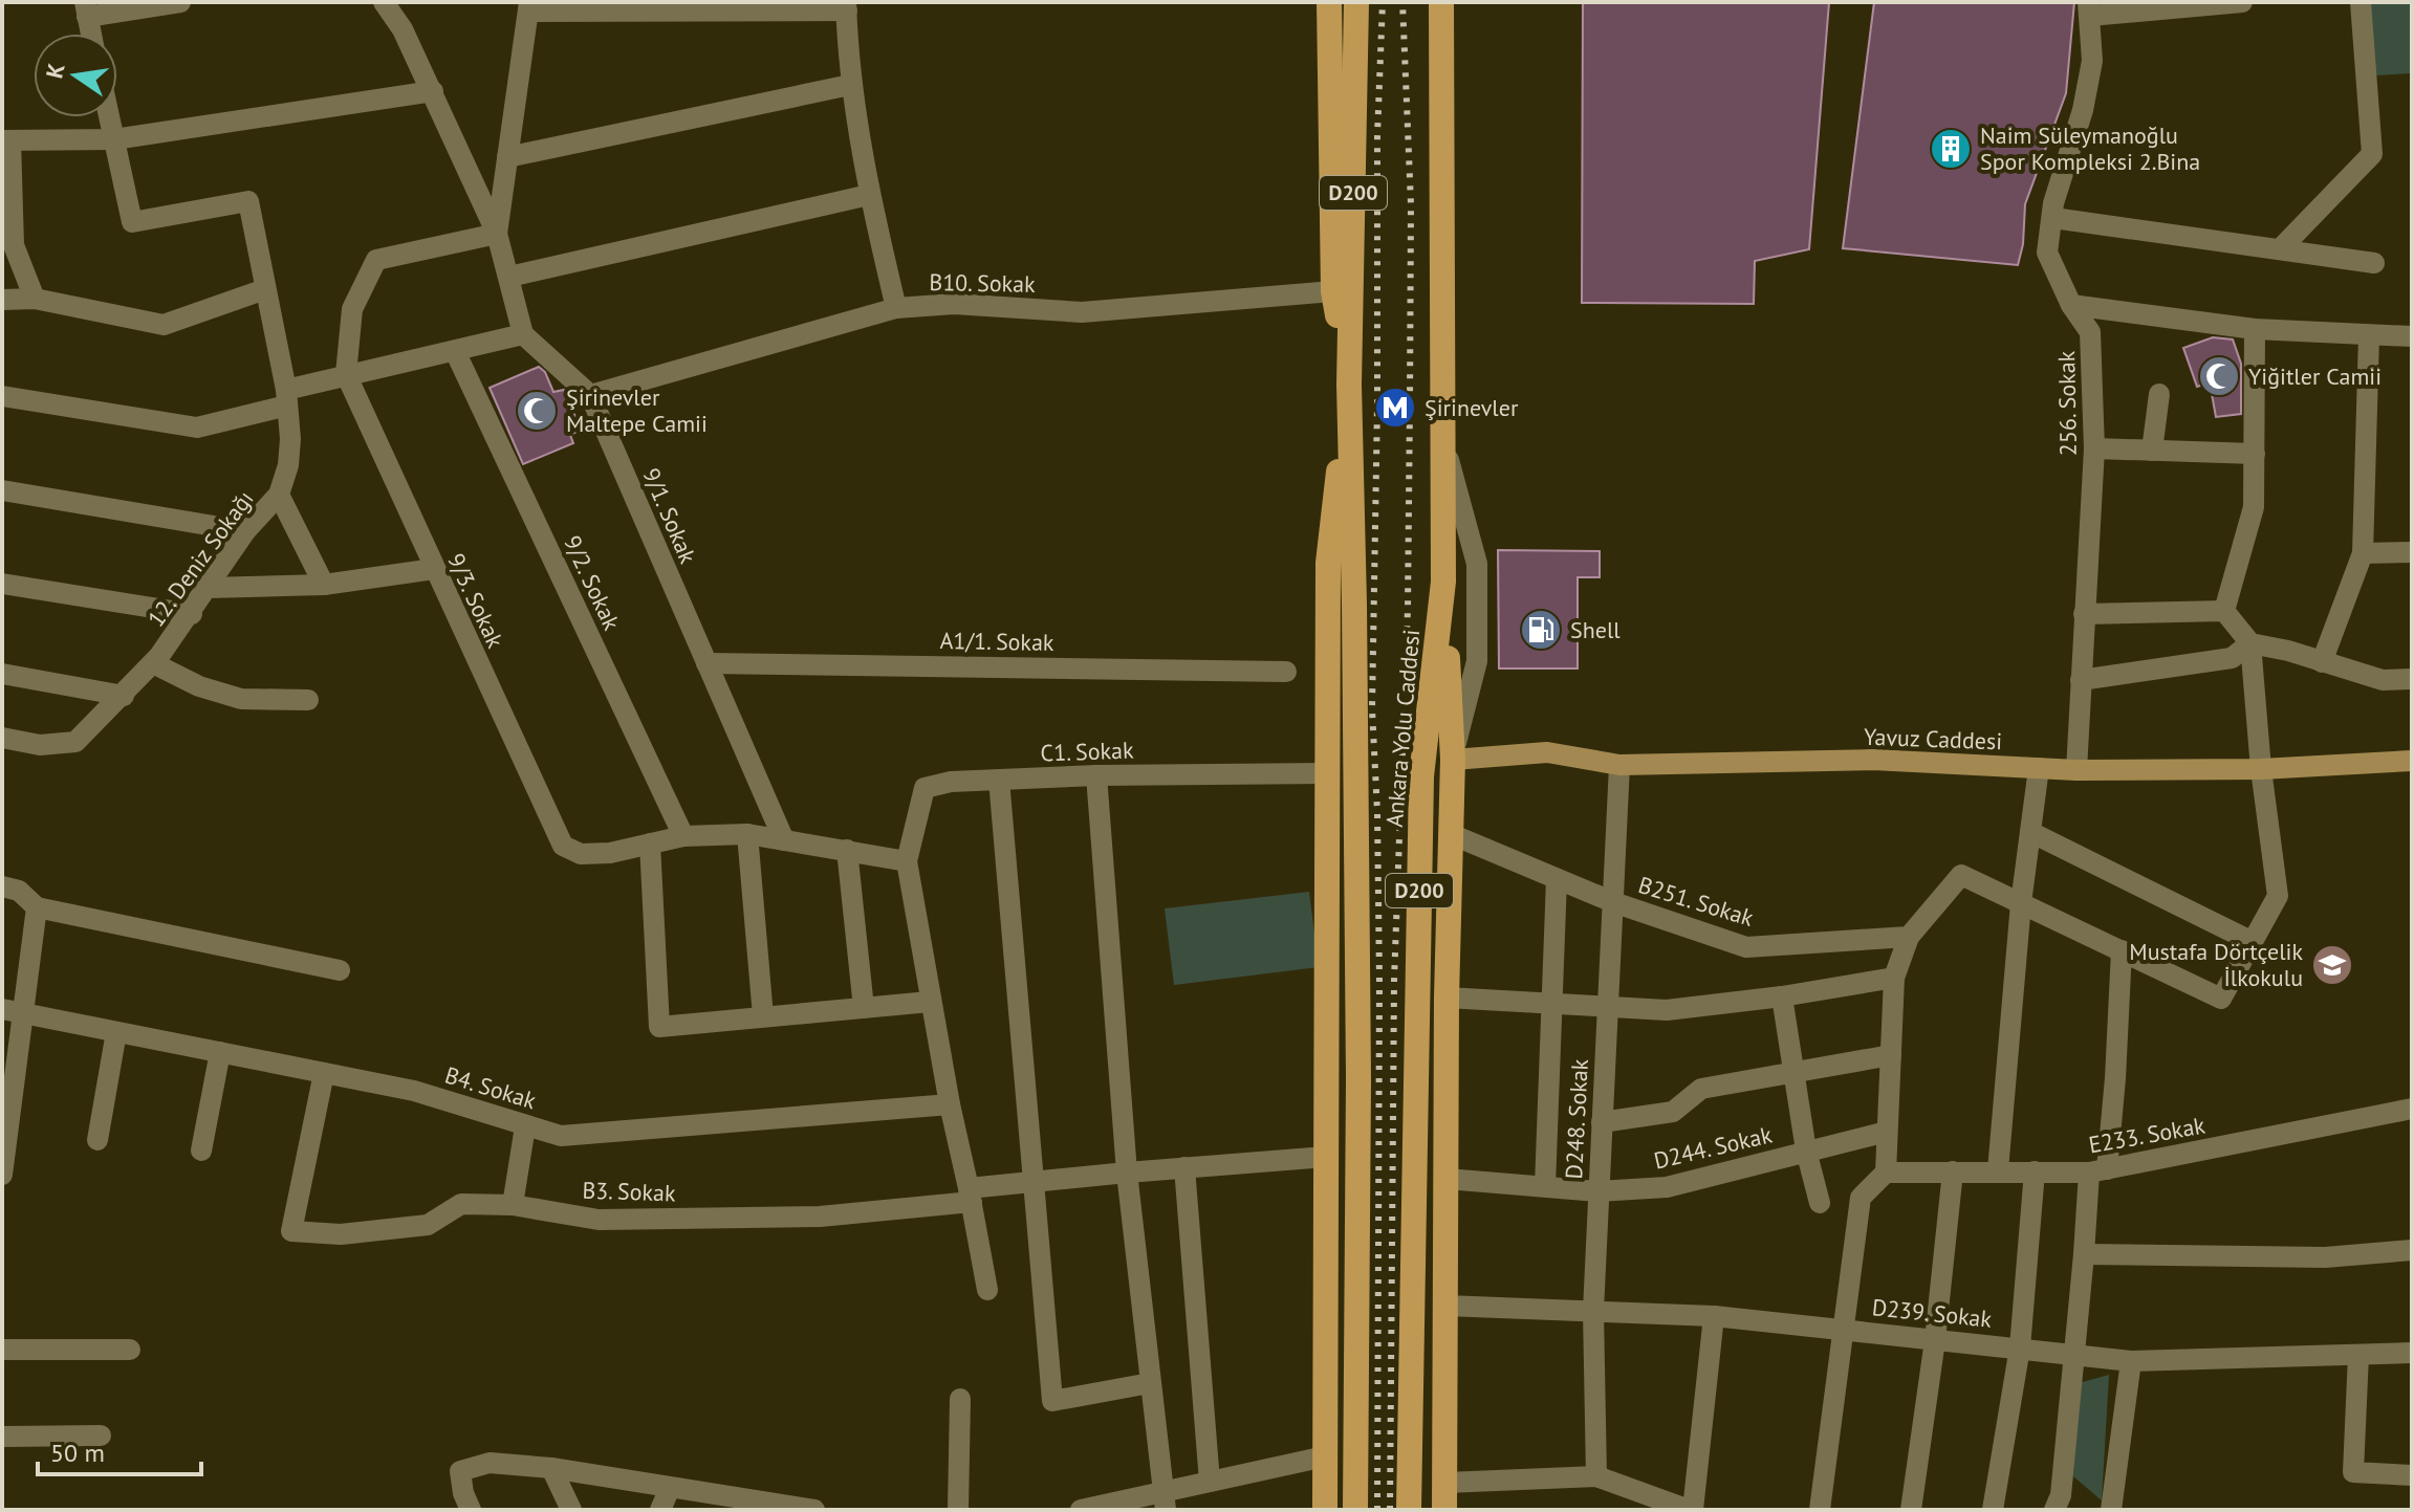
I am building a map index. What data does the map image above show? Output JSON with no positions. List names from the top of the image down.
{
  "streets": {
    "highway": ["D200", "Ankara Yolu Caddesi"],
    "main road": ["Yavuz Caddesi"],
    "street": [
      "B10. Sokak",
      "256. Sokak",
      "9/1. Sokak",
      "12. Deniz Sokağı",
      "9/2. Sokak",
      "9/3. Sokak",
      "A1/1. Sokak",
      "C1. Sokak",
      "B251. Sokak",
      "B4. Sokak",
      "D248. Sokak",
      "E233. Sokak",
      "D244. Sokak",
      "B3. Sokak",
      "D239. Sokak"
    ]
  },
  "crossings": [
    ["B10. Sokak", "9/1. Sokak"],
    ["256. Sokak", "Yavuz Caddesi"],
    ["9/1. Sokak", "A1/1. Sokak"],
    ["Yavuz Caddesi", "D248. Sokak"],
    ["B251. Sokak", "D248. Sokak"],
    ["B4. Sokak", "B3. Sokak"],
    ["D248. Sokak", "D244. Sokak"],
    ["D248. Sokak", "D239. Sokak"]
  ],
  "places": {
    "building": ["Naim Süleymanoğlu Spor Kompleksi 2.Bina"],
    "mosque": ["Yiğitler Camii", "Şirinevler Maltepe Camii"],
    "metro station": ["Şirinevler"],
    "fuel station": ["Shell"],
    "school or university": ["Mustafa Dörtçelik İlkokulu"]
  },
  "scale_bar": "50 m",
  "north": "left"
}
